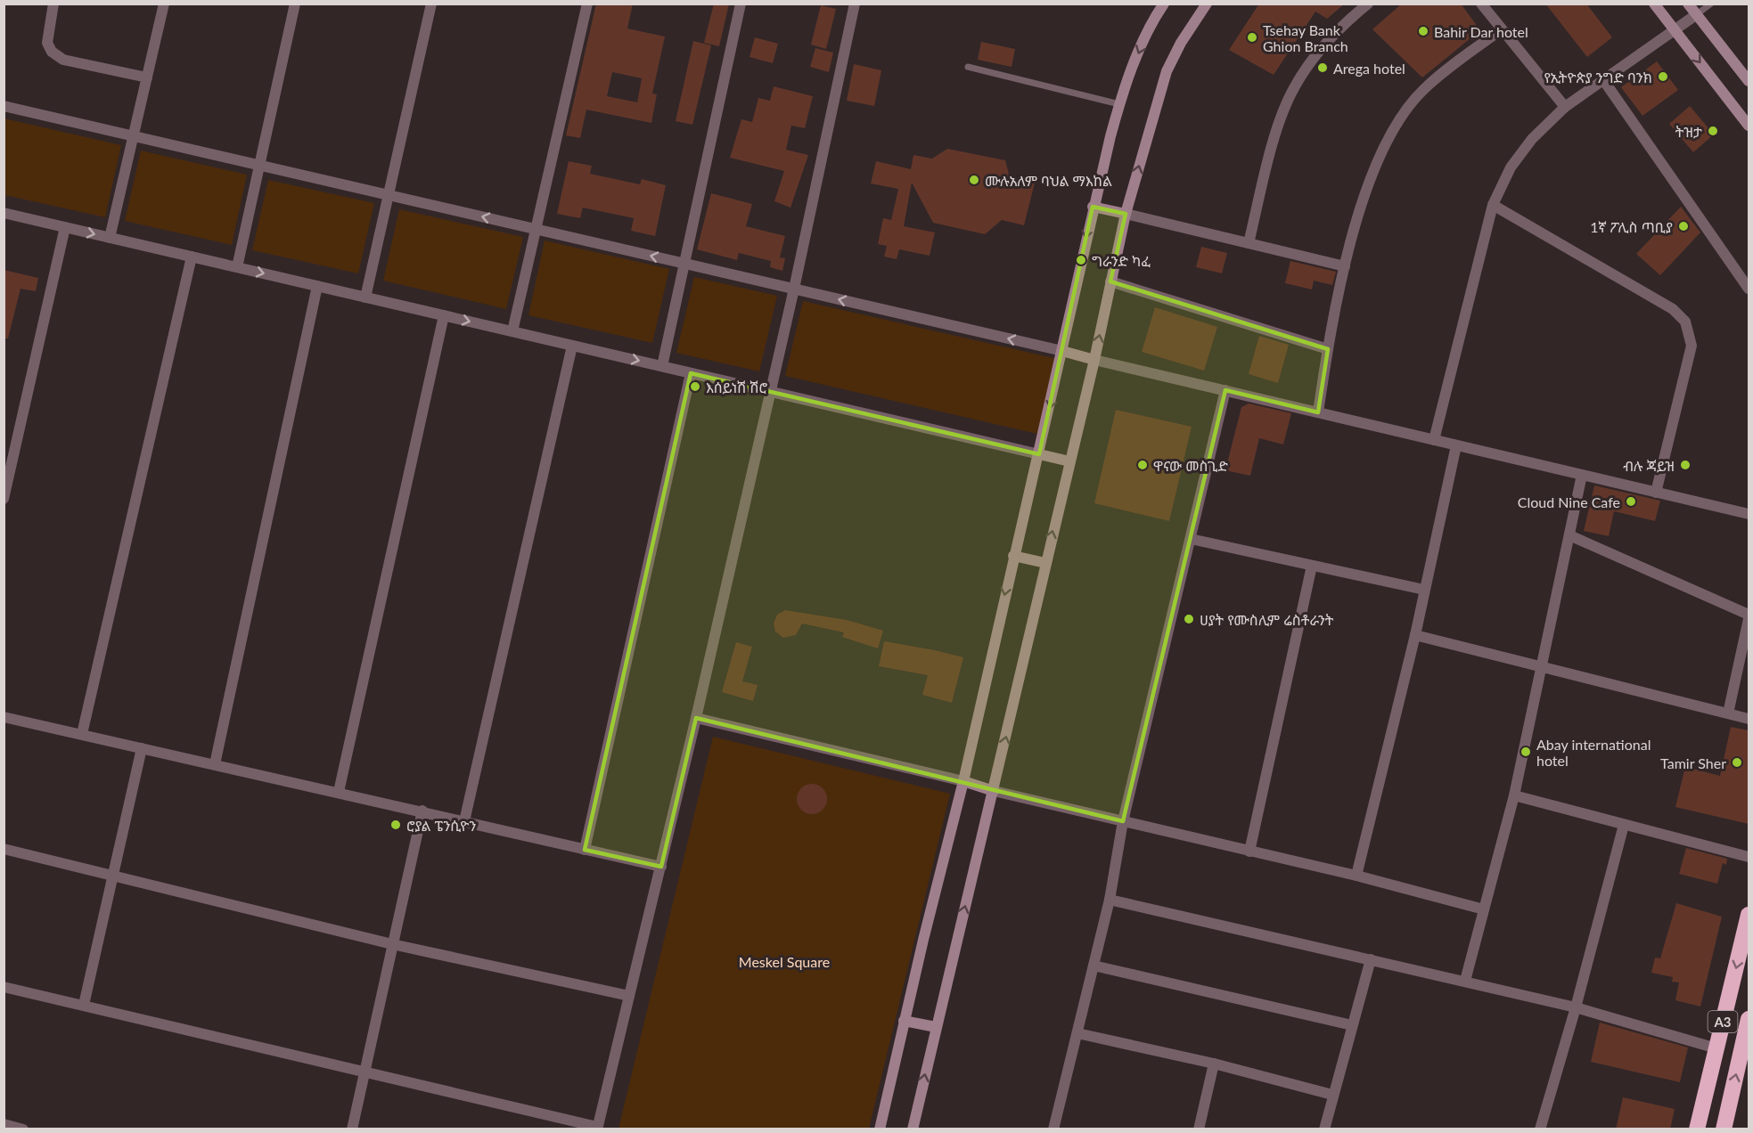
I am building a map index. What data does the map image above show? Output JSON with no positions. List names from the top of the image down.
{
  "streets": {
    "highway": ["A3"]
  },
  "parks": ["Meskel Square"],
  "places": [
    "Bahir Dar hotel",
    "Tsehay Bank Ghion Branch",
    "Arega hotel",
    "የኢትዮጵያ ንግድ ባንክ",
    "ትዝታ",
    "ሙሉአለም ባህል ማእከል",
    "1ኛ ፖሊስ ጣቢያ",
    "ግራንድ ካፈ",
    "እሰይነሽ ሽሮ",
    "ዋናው መስጊድ",
    "ብሉ ጃይዝ",
    "Cloud Nine Cafe",
    "ሀያት የሙስሊም ሬስቶራንት",
    "Abay international hotel",
    "Tamir Sher",
    "ሮያል ፔንሲዮን"
  ]
}
